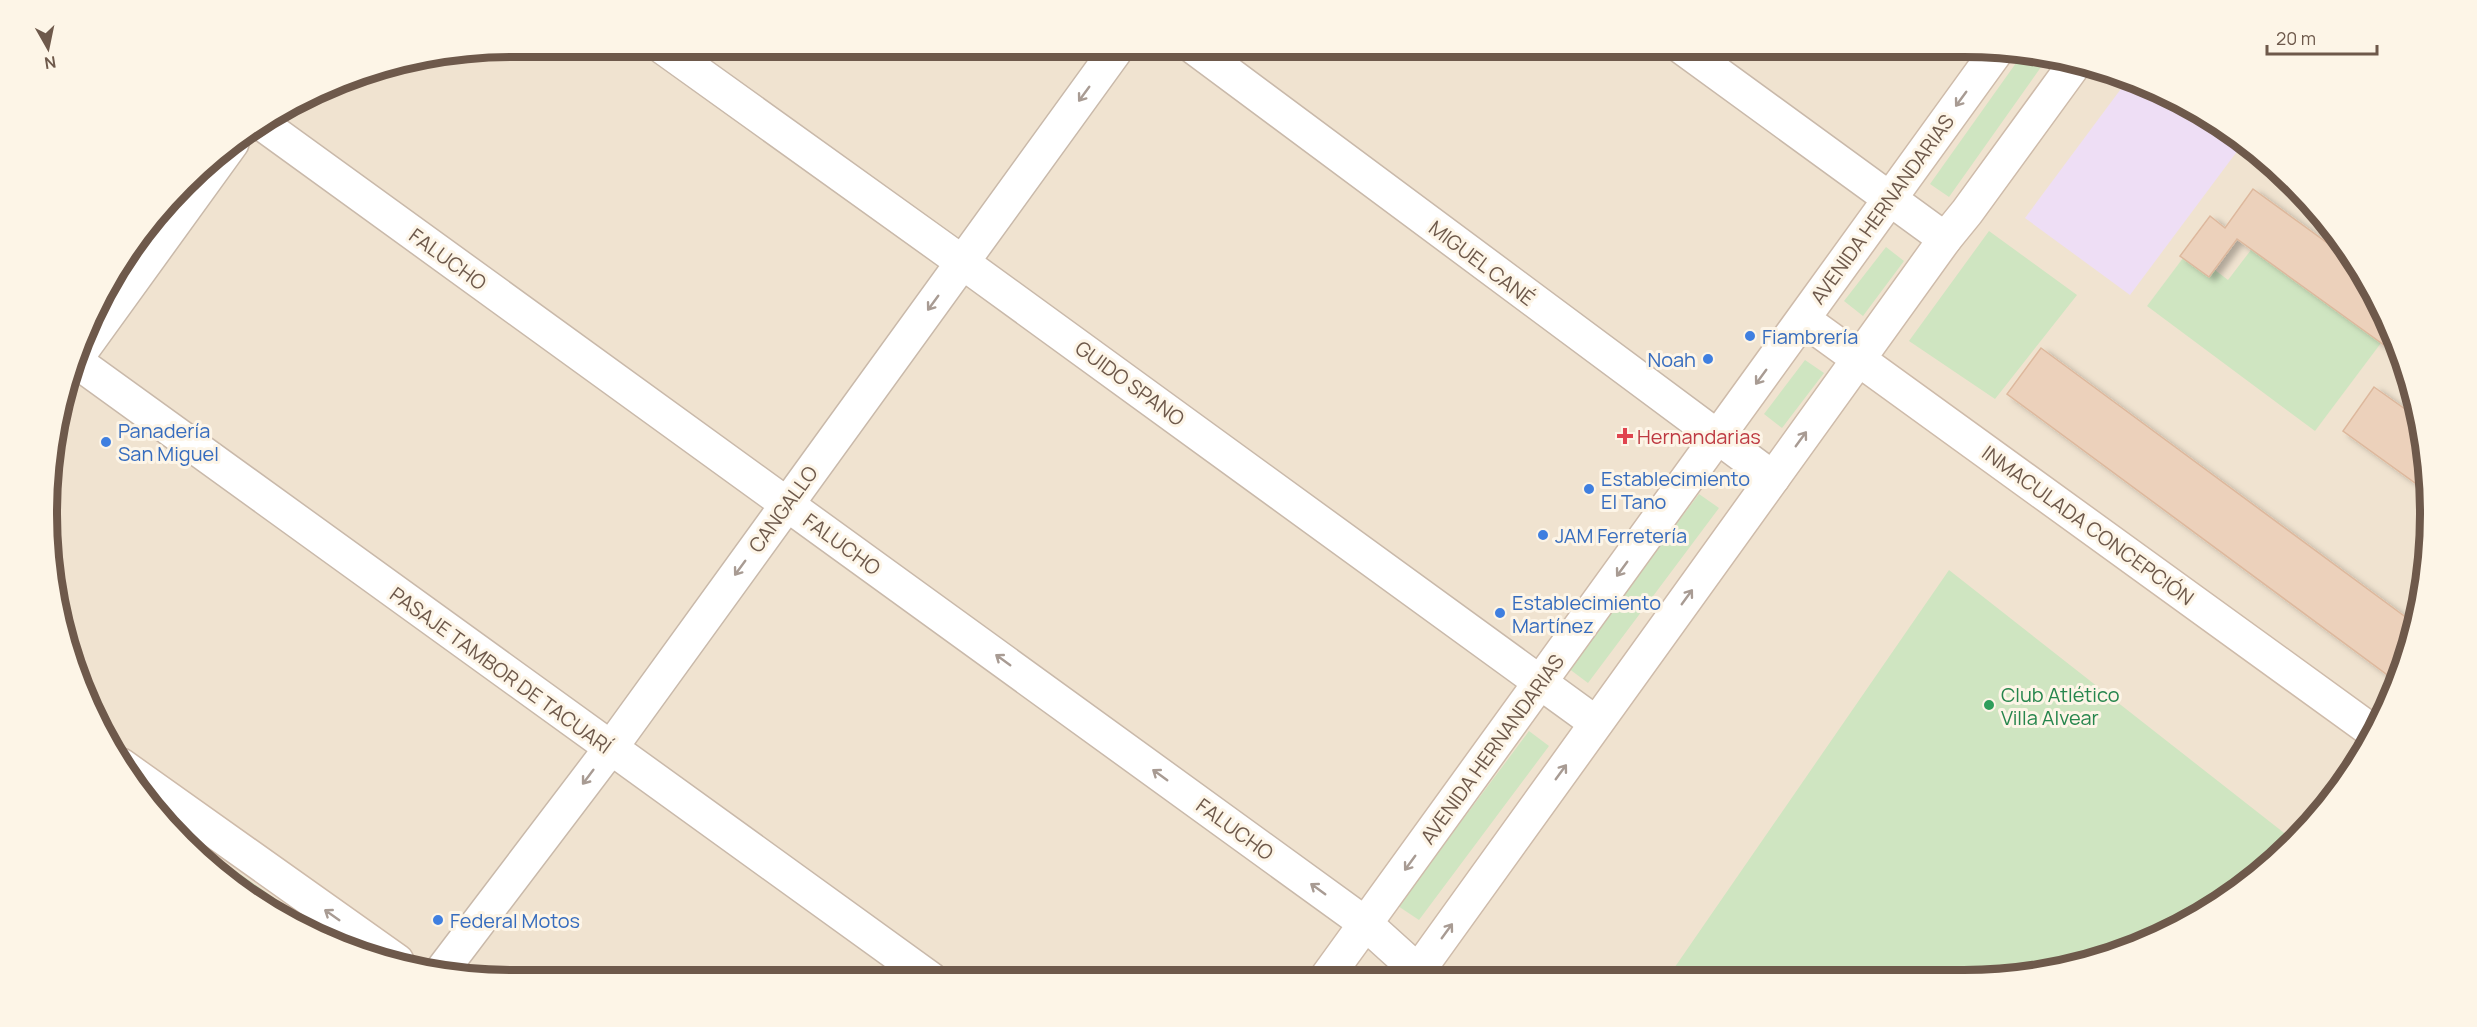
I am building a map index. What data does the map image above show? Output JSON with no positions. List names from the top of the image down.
{
  "streets": {
    "street": [
      "AVENIDA HERNANDARIAS",
      "FALUCHO",
      "MIGUEL CANÉ",
      "GUIDO SPANO",
      "CANGALLO",
      "INMACULADA CONCEPCIÓN",
      "PASAJE TAMBOR DE TACUARÍ"
    ]
  },
  "crossings": [
    ["AVENIDA HERNANDARIAS", "FALUCHO"],
    ["AVENIDA HERNANDARIAS", "MIGUEL CANÉ"],
    ["AVENIDA HERNANDARIAS", "GUIDO SPANO"],
    ["AVENIDA HERNANDARIAS", "INMACULADA CONCEPCIÓN"],
    ["FALUCHO", "CANGALLO"],
    ["GUIDO SPANO", "CANGALLO"],
    ["CANGALLO", "PASAJE TAMBOR DE TACUARÍ"]
  ],
  "one_way": ["FALUCHO", "CANGALLO"],
  "places": {
    "other": [
      "Fiambrería",
      "Noah",
      "Panadería San Miguel",
      "Establecimiento El Tano",
      "JAM Ferretería",
      "Establecimiento Martínez",
      "Club Atlético Villa Alvear",
      "Federal Motos"
    ],
    "health": ["Hernandarias"]
  },
  "scale_bar": "20 m",
  "north": "bottom"
}
